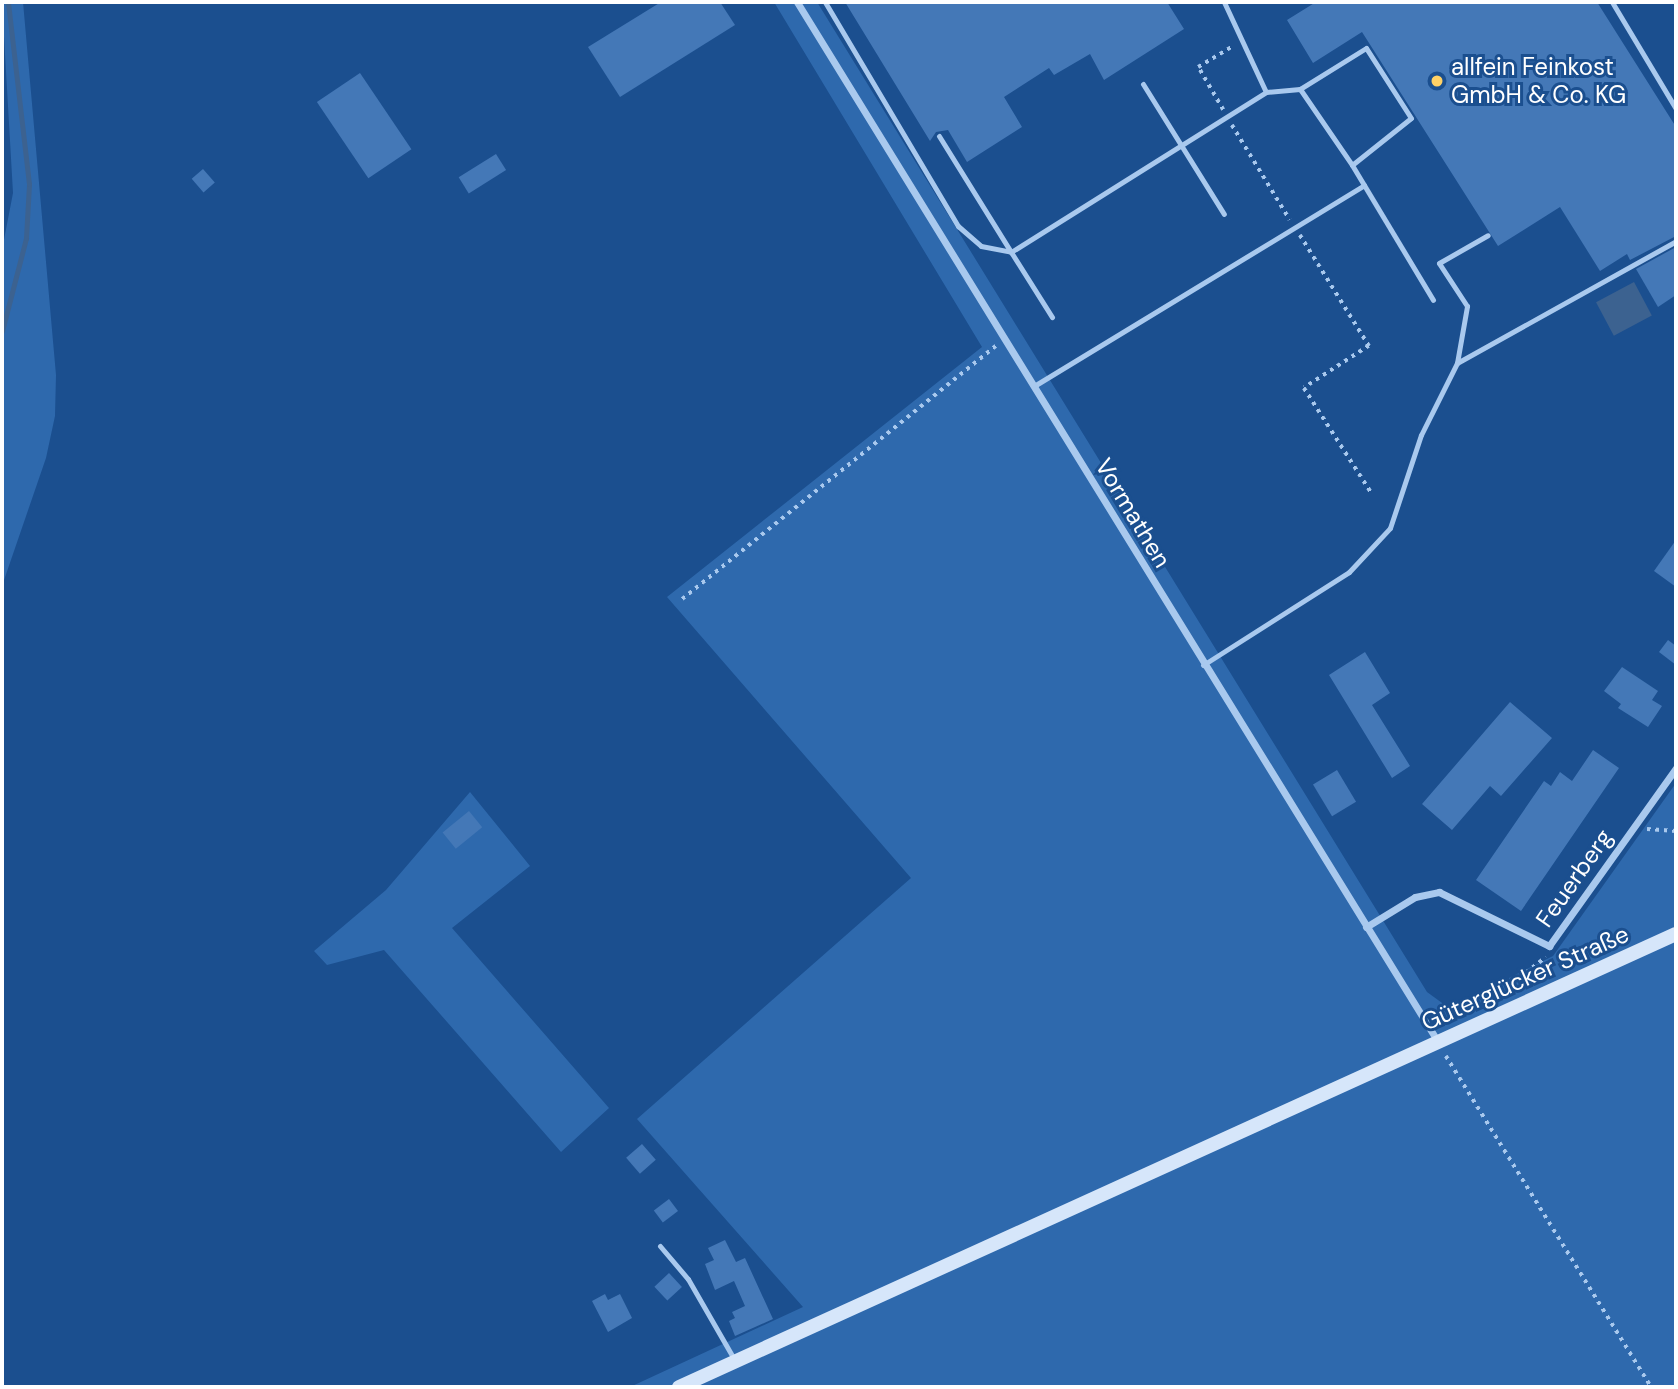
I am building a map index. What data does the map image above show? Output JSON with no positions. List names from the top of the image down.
{
  "streets": {
    "street": ["Vormathen", "Feuerberg", "Güterglücker Straße"]
  },
  "crossings": [
    ["Vormathen", "Feuerberg"],
    ["Vormathen", "Güterglücker Straße"]
  ],
  "places": ["allfein Feinkost GmbH & Co. KG"]
}
